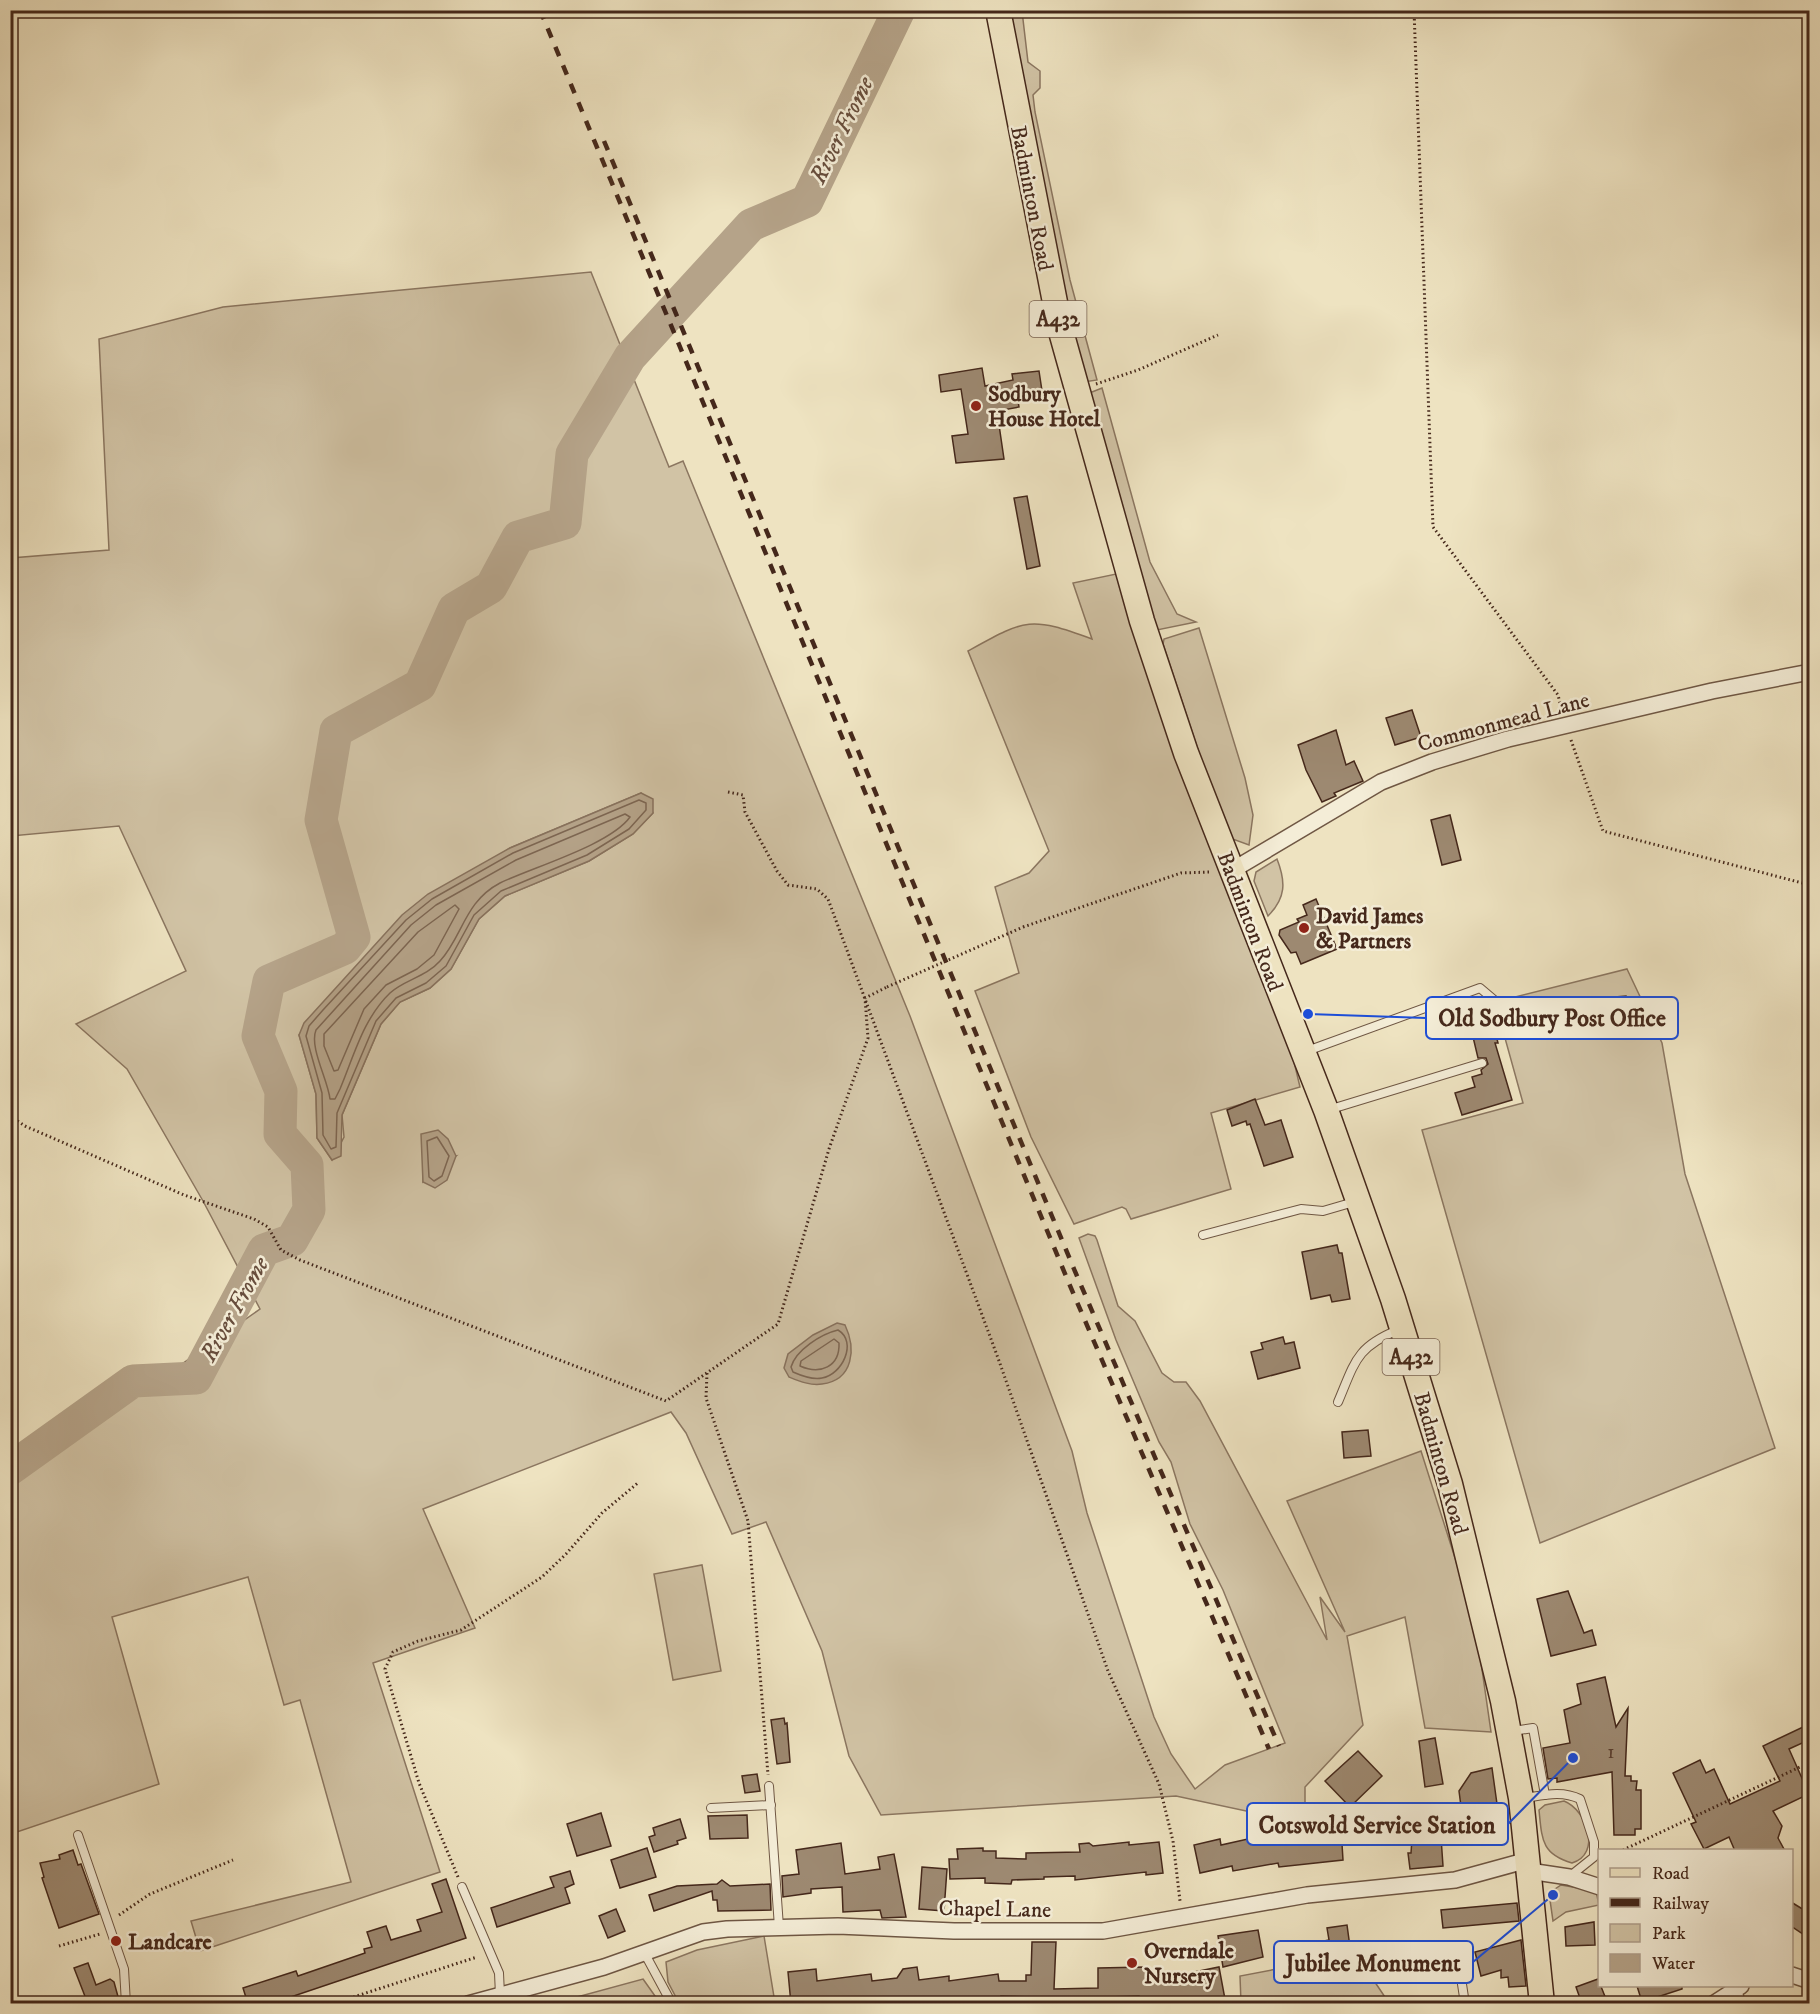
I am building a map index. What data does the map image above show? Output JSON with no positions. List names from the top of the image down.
{
  "streets": {
    "main road": ["Badminton Road", "A432"],
    "street": ["Commonmead Lane", "Chapel Lane"]
  },
  "crossings": [
    ["Badminton Road", "Commonmead Lane"],
    ["Badminton Road", "Chapel Lane"]
  ],
  "water": ["River Frome"],
  "places": [
    "Sodbury House Hotel",
    "David James & Partners",
    "Old Sodbury Post Office",
    "Cotswold Service Station",
    "Jubilee Monument",
    "Landcare",
    "Overndale Nursery"
  ],
  "house_numbers": ["1"],
  "legend": [
    "Road",
    "Railway",
    "Park",
    "Water"
  ]
}
